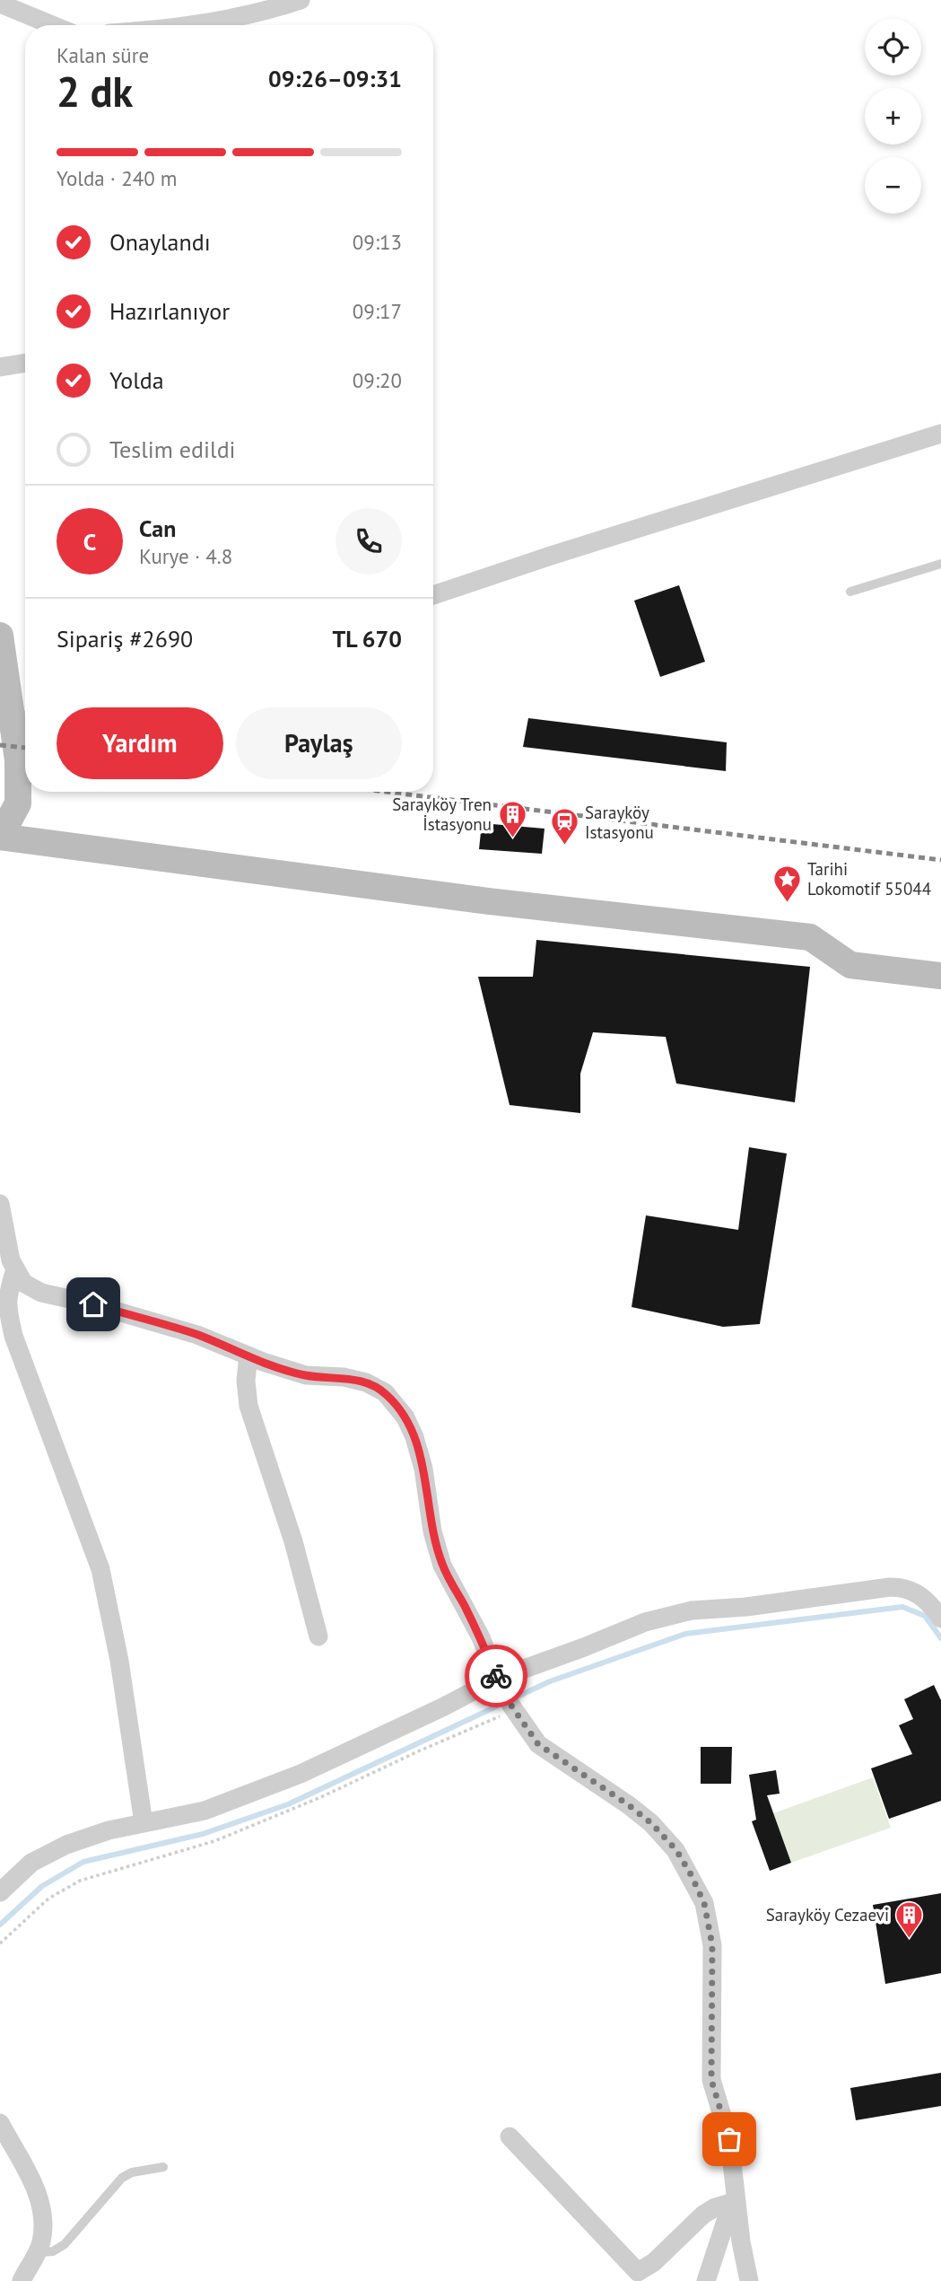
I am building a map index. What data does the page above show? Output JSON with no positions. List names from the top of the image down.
{
  "places": {
    "building": ["Sarayköy Tren İstasyonu", "Sarayköy Cezaevi"],
    "station": ["Sarayköy Istasyonu"],
    "place": ["Tarihi Lokomotif 55044"]
  },
  "page": {
    "map_buttons": ["+", "−"],
    "heading": ["2 dk", "Kalan süre", "09:26–09:31"],
    "panel": [
      "Can",
      "Kurye · 4.8",
      "Sipariş #2690",
      "TL 670"
    ],
    "bar": "Yolda · 240 m",
    "list": [
      ["Onaylandı", "09:13"],
      ["Hazırlanıyor", "09:17"],
      ["Yolda", "09:20"],
      "Teslim edildi"
    ],
    "round": "C",
    "buttons": ["Yardım", "Paylaş"]
  }
}
